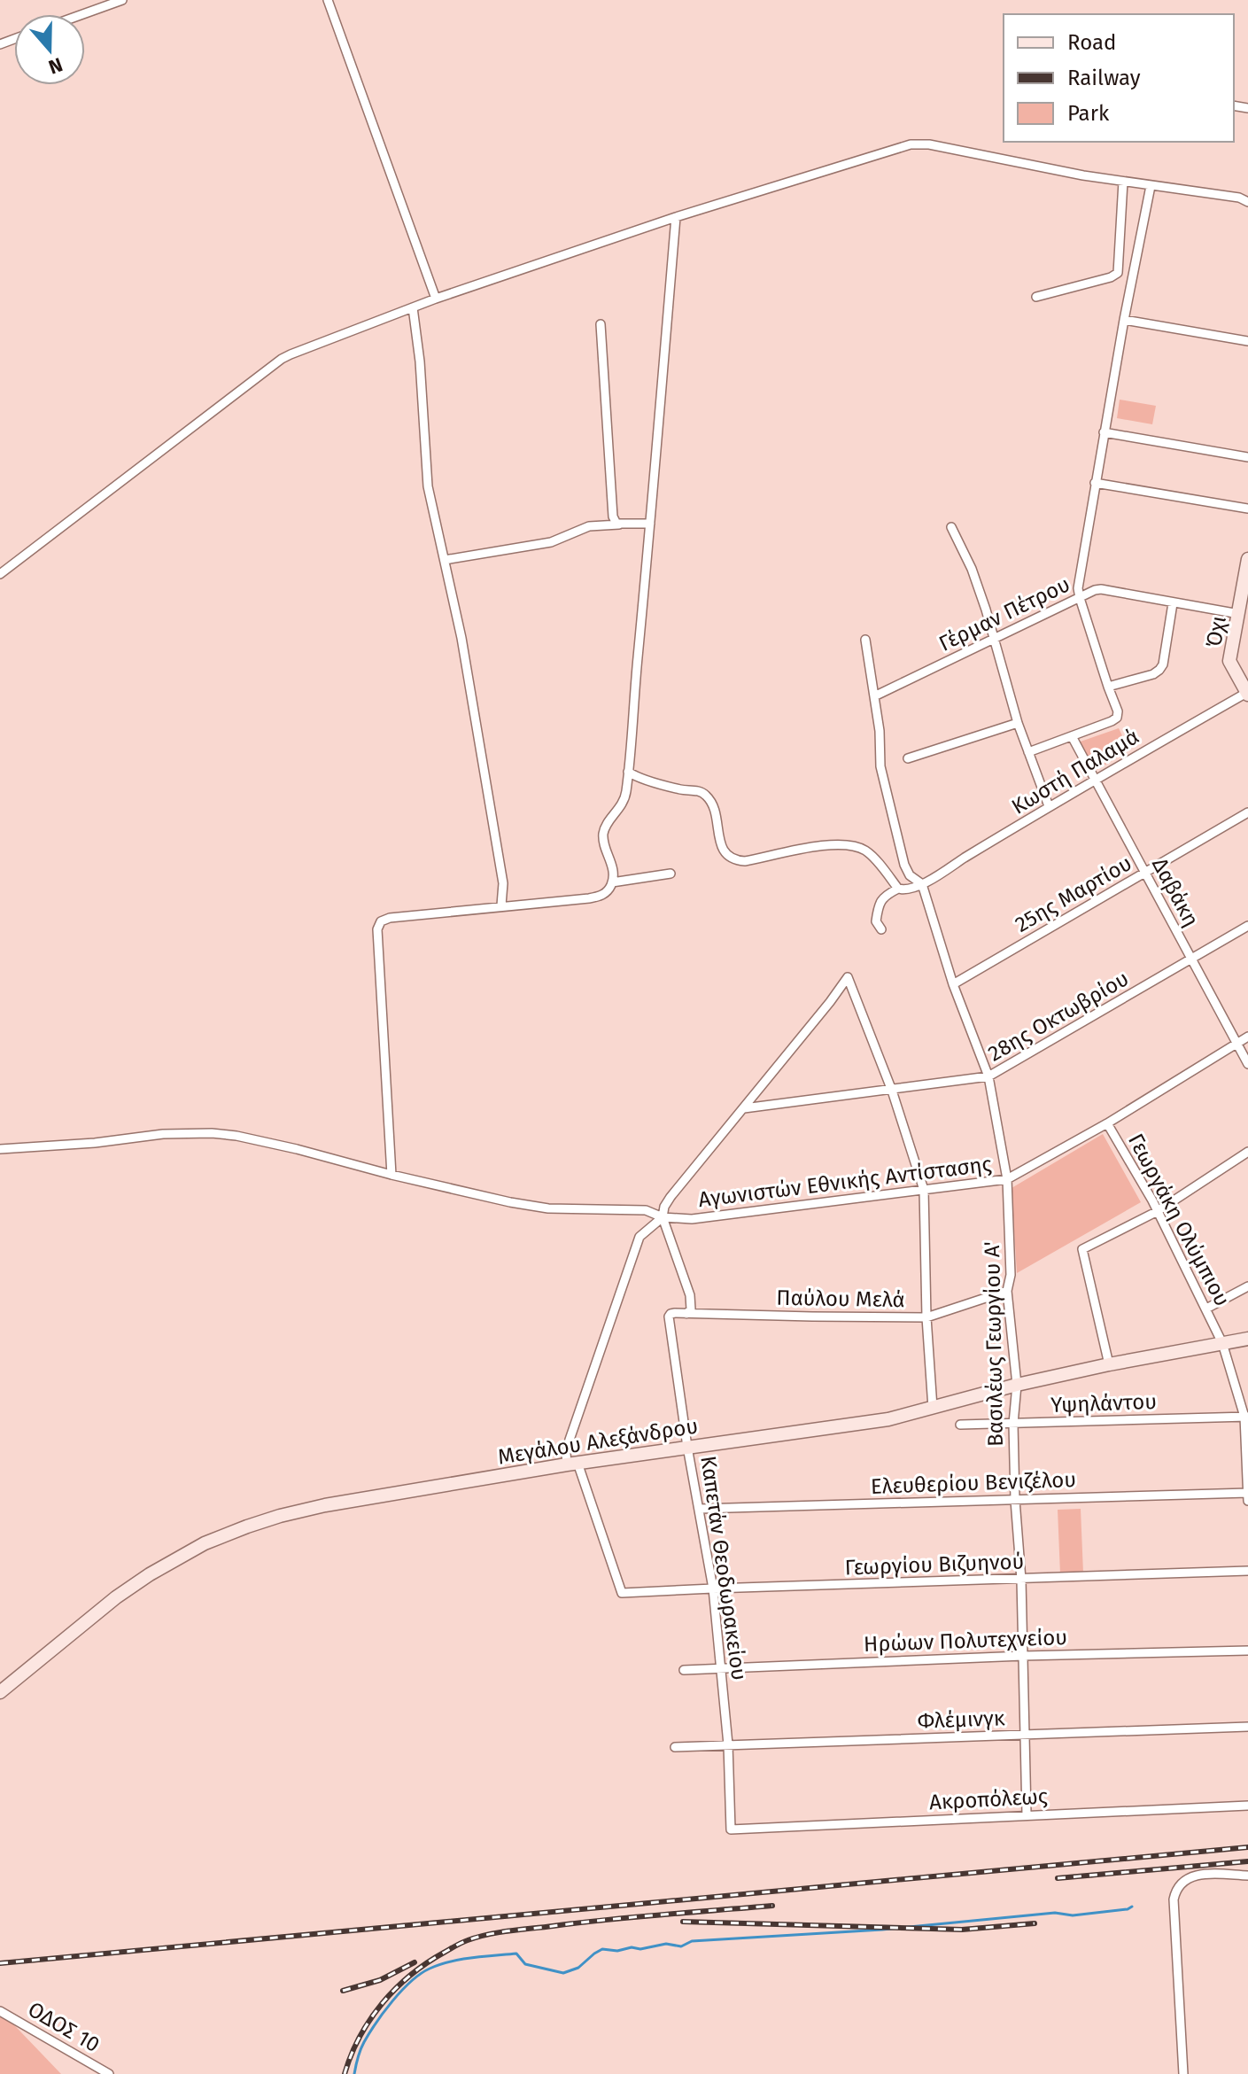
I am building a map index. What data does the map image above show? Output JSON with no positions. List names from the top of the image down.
{
  "streets": {
    "street": [
      "Γέρμαν Πέτρου",
      "Όχι",
      "Κωστή Παλαμά",
      "Δαβάκη",
      "25ης Μαρτίου",
      "28ης Οκτωβρίου",
      "Αγωνιστών Εθνικής Αντίστασης",
      "Γεωργάκη Ολύμπιου",
      "Παύλου Μελά",
      "Βασιλέως Γεωργίου Α'",
      "Υψηλάντου",
      "Μεγάλου Αλεξάνδρου",
      "Ελευθερίου Βενιζέλου",
      "Γεωργίου Βιζυηνού",
      "Καπετάν Θεοδωρακείου",
      "Ηρώων Πολυτεχνείου",
      "Φλέμινγκ",
      "Ακροπόλεως",
      "ΟΔΟΣ 10"
    ]
  },
  "crossings": [
    ["Γέρμαν Πέτρου", "Όχι"],
    ["Γέρμαν Πέτρου", "Βασιλέως Γεωργίου Α'"],
    ["Όχι", "Κωστή Παλαμά"],
    ["Κωστή Παλαμά", "Δαβάκη"],
    ["Κωστή Παλαμά", "Βασιλέως Γεωργίου Α'"],
    ["Δαβάκη", "25ης Μαρτίου"],
    ["Δαβάκη", "28ης Οκτωβρίου"],
    ["Δαβάκη", "Αγωνιστών Εθνικής Αντίστασης"],
    ["25ης Μαρτίου", "Βασιλέως Γεωργίου Α'"],
    ["28ης Οκτωβρίου", "Βασιλέως Γεωργίου Α'"],
    ["Αγωνιστών Εθνικής Αντίστασης", "Γεωργάκη Ολύμπιου"],
    ["Αγωνιστών Εθνικής Αντίστασης", "Βασιλέως Γεωργίου Α'"],
    ["Γεωργάκη Ολύμπιου", "Υψηλάντου"],
    ["Γεωργάκη Ολύμπιου", "Μεγάλου Αλεξάνδρου"],
    ["Γεωργάκη Ολύμπιου", "Ελευθερίου Βενιζέλου"],
    ["Παύλου Μελά", "Βασιλέως Γεωργίου Α'"],
    ["Παύλου Μελά", "Καπετάν Θεοδωρακείου"],
    ["Βασιλέως Γεωργίου Α'", "Υψηλάντου"],
    ["Βασιλέως Γεωργίου Α'", "Μεγάλου Αλεξάνδρου"],
    ["Βασιλέως Γεωργίου Α'", "Ελευθερίου Βενιζέλου"],
    ["Βασιλέως Γεωργίου Α'", "Γεωργίου Βιζυηνού"],
    ["Βασιλέως Γεωργίου Α'", "Ηρώων Πολυτεχνείου"],
    ["Βασιλέως Γεωργίου Α'", "Φλέμινγκ"],
    ["Βασιλέως Γεωργίου Α'", "Ακροπόλεως"],
    ["Μεγάλου Αλεξάνδρου", "Γεωργίου Βιζυηνού"],
    ["Μεγάλου Αλεξάνδρου", "Καπετάν Θεοδωρακείου"],
    ["Ελευθερίου Βενιζέλου", "Καπετάν Θεοδωρακείου"],
    ["Γεωργίου Βιζυηνού", "Καπετάν Θεοδωρακείου"],
    ["Καπετάν Θεοδωρακείου", "Ηρώων Πολυτεχνείου"],
    ["Καπετάν Θεοδωρακείου", "Φλέμινγκ"],
    ["Καπετάν Θεοδωρακείου", "Ακροπόλεως"]
  ],
  "legend": ["Road", "Railway", "Park"],
  "north": "bottom"
}
